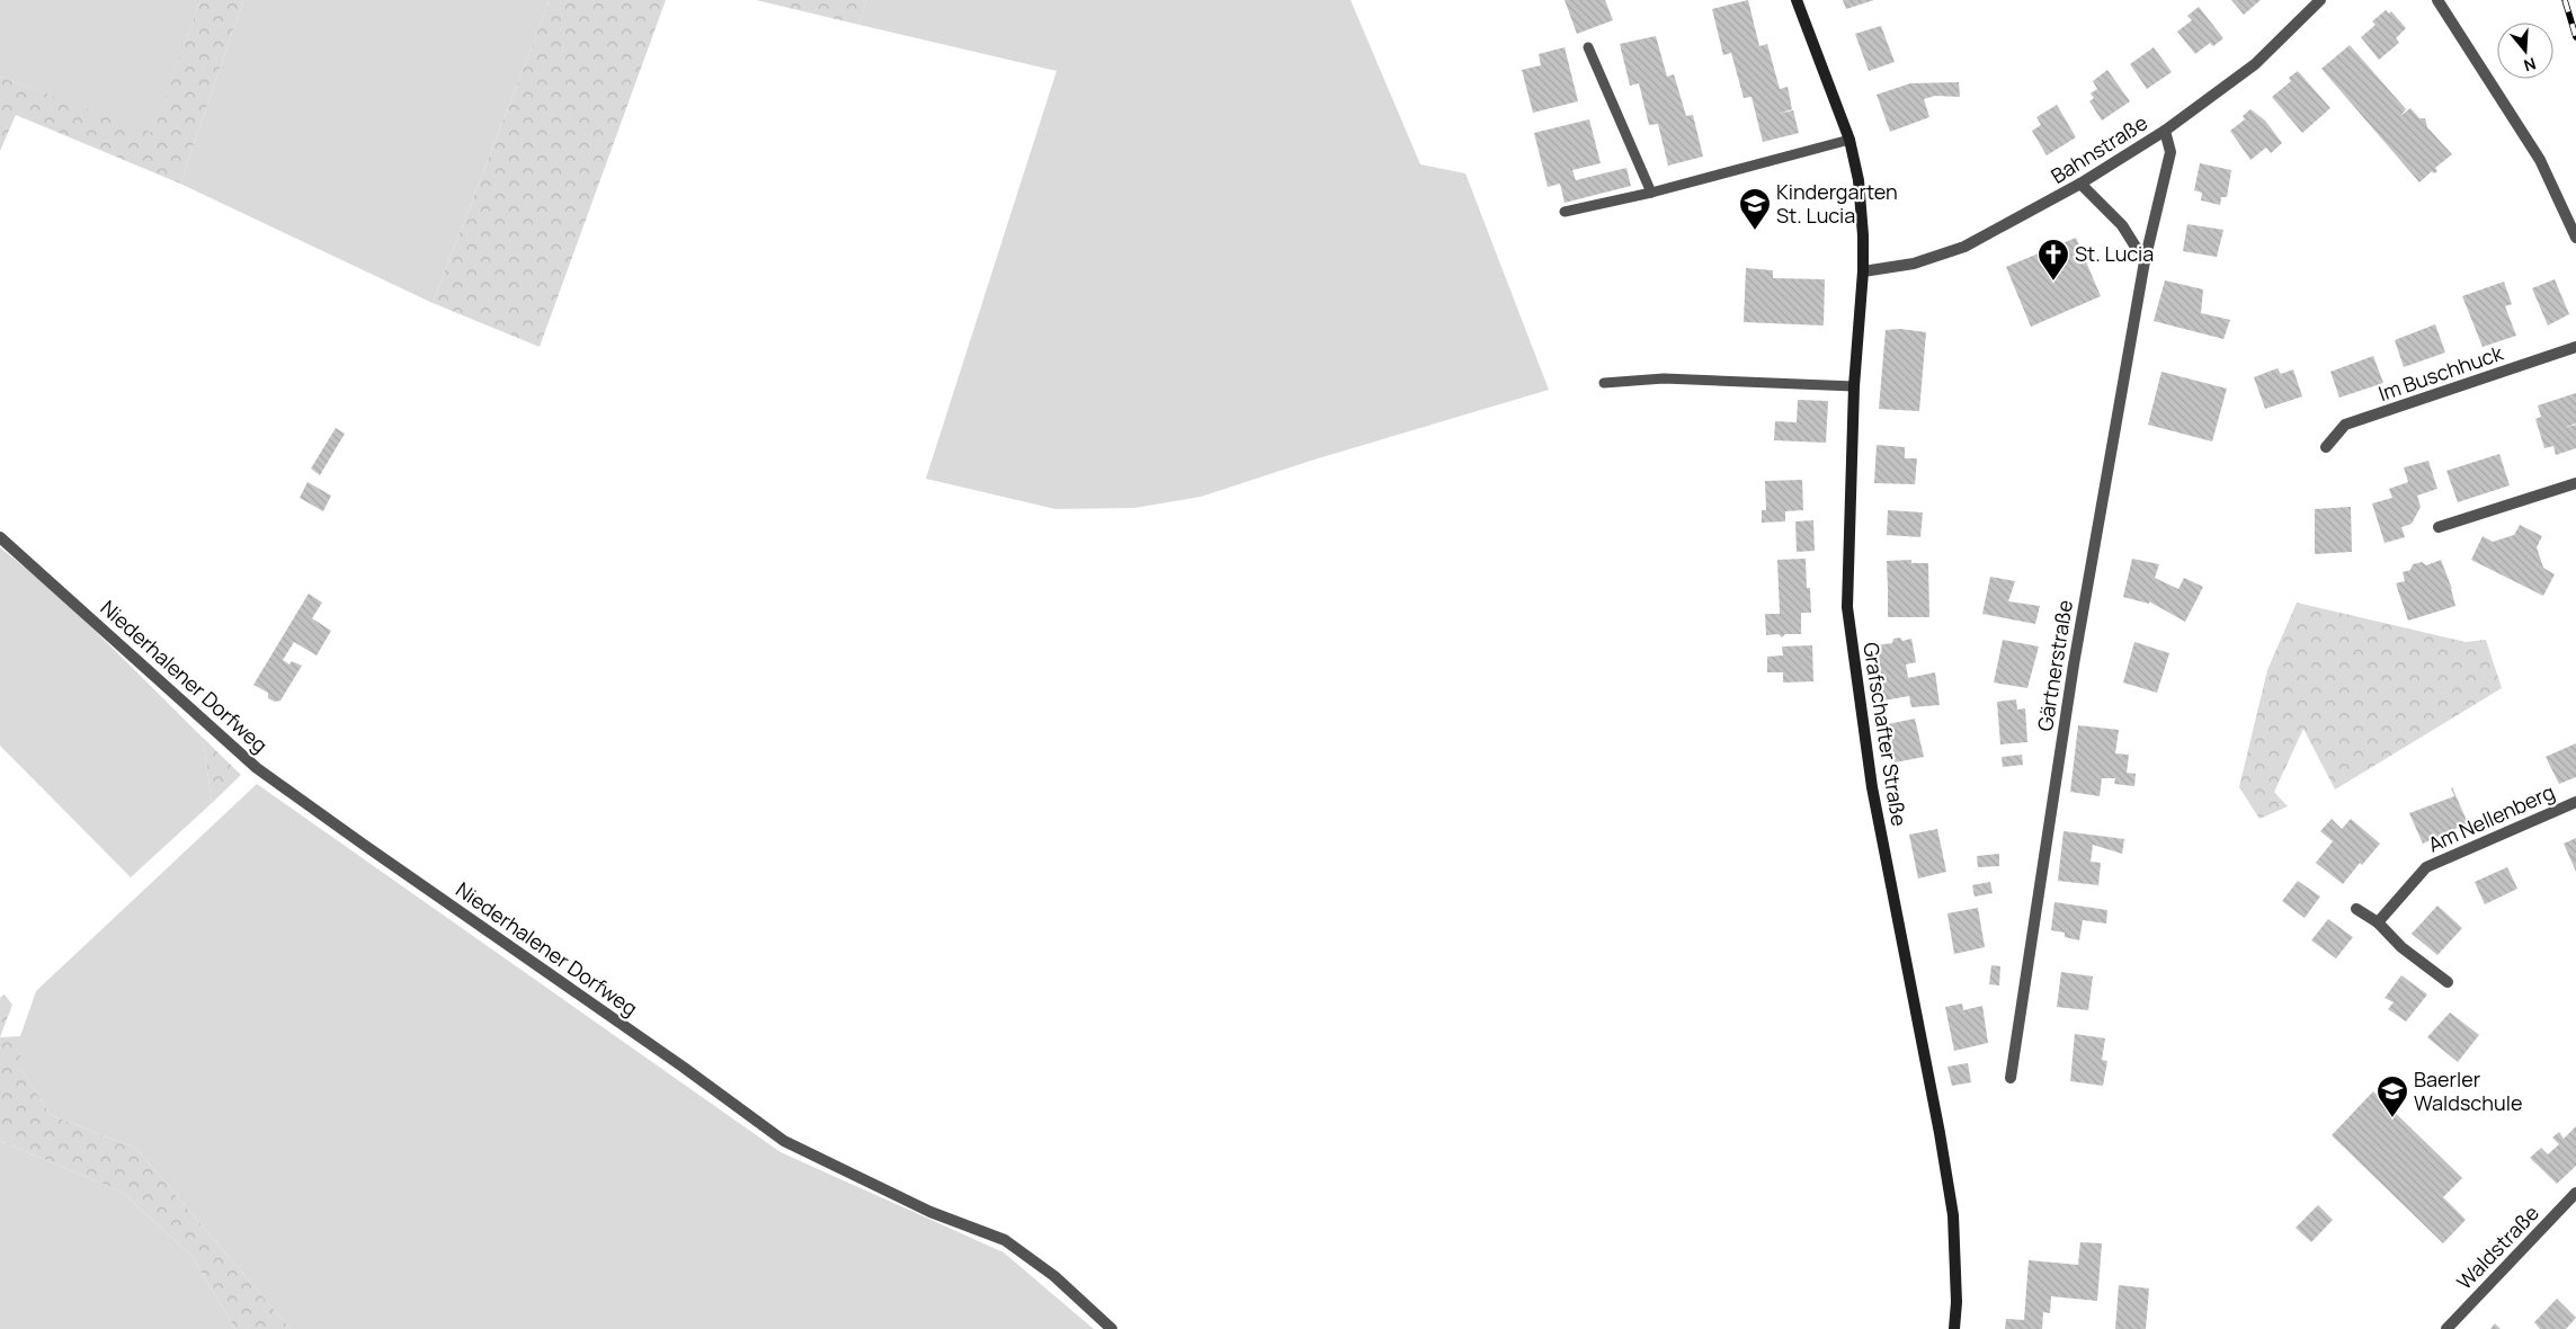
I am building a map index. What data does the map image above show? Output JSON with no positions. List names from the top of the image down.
{
  "streets": {
    "main road": ["Grafschafter Straße"],
    "street": [
      "Bahnstraße",
      "Im Buschhuck",
      "Gärtnerstraße",
      "Niederhalener Dorfweg",
      "Am Nellenberg",
      "Waldstraße"
    ]
  },
  "crossings": [
    ["Bahnstraße", "Gärtnerstraße"],
    ["Bahnstraße", "Grafschafter Straße"]
  ],
  "places": {
    "school or university": ["Kindergarten St. Lucia", "Baerler Waldschule"],
    "church": ["St. Lucia"]
  },
  "north": "bottom"
}
